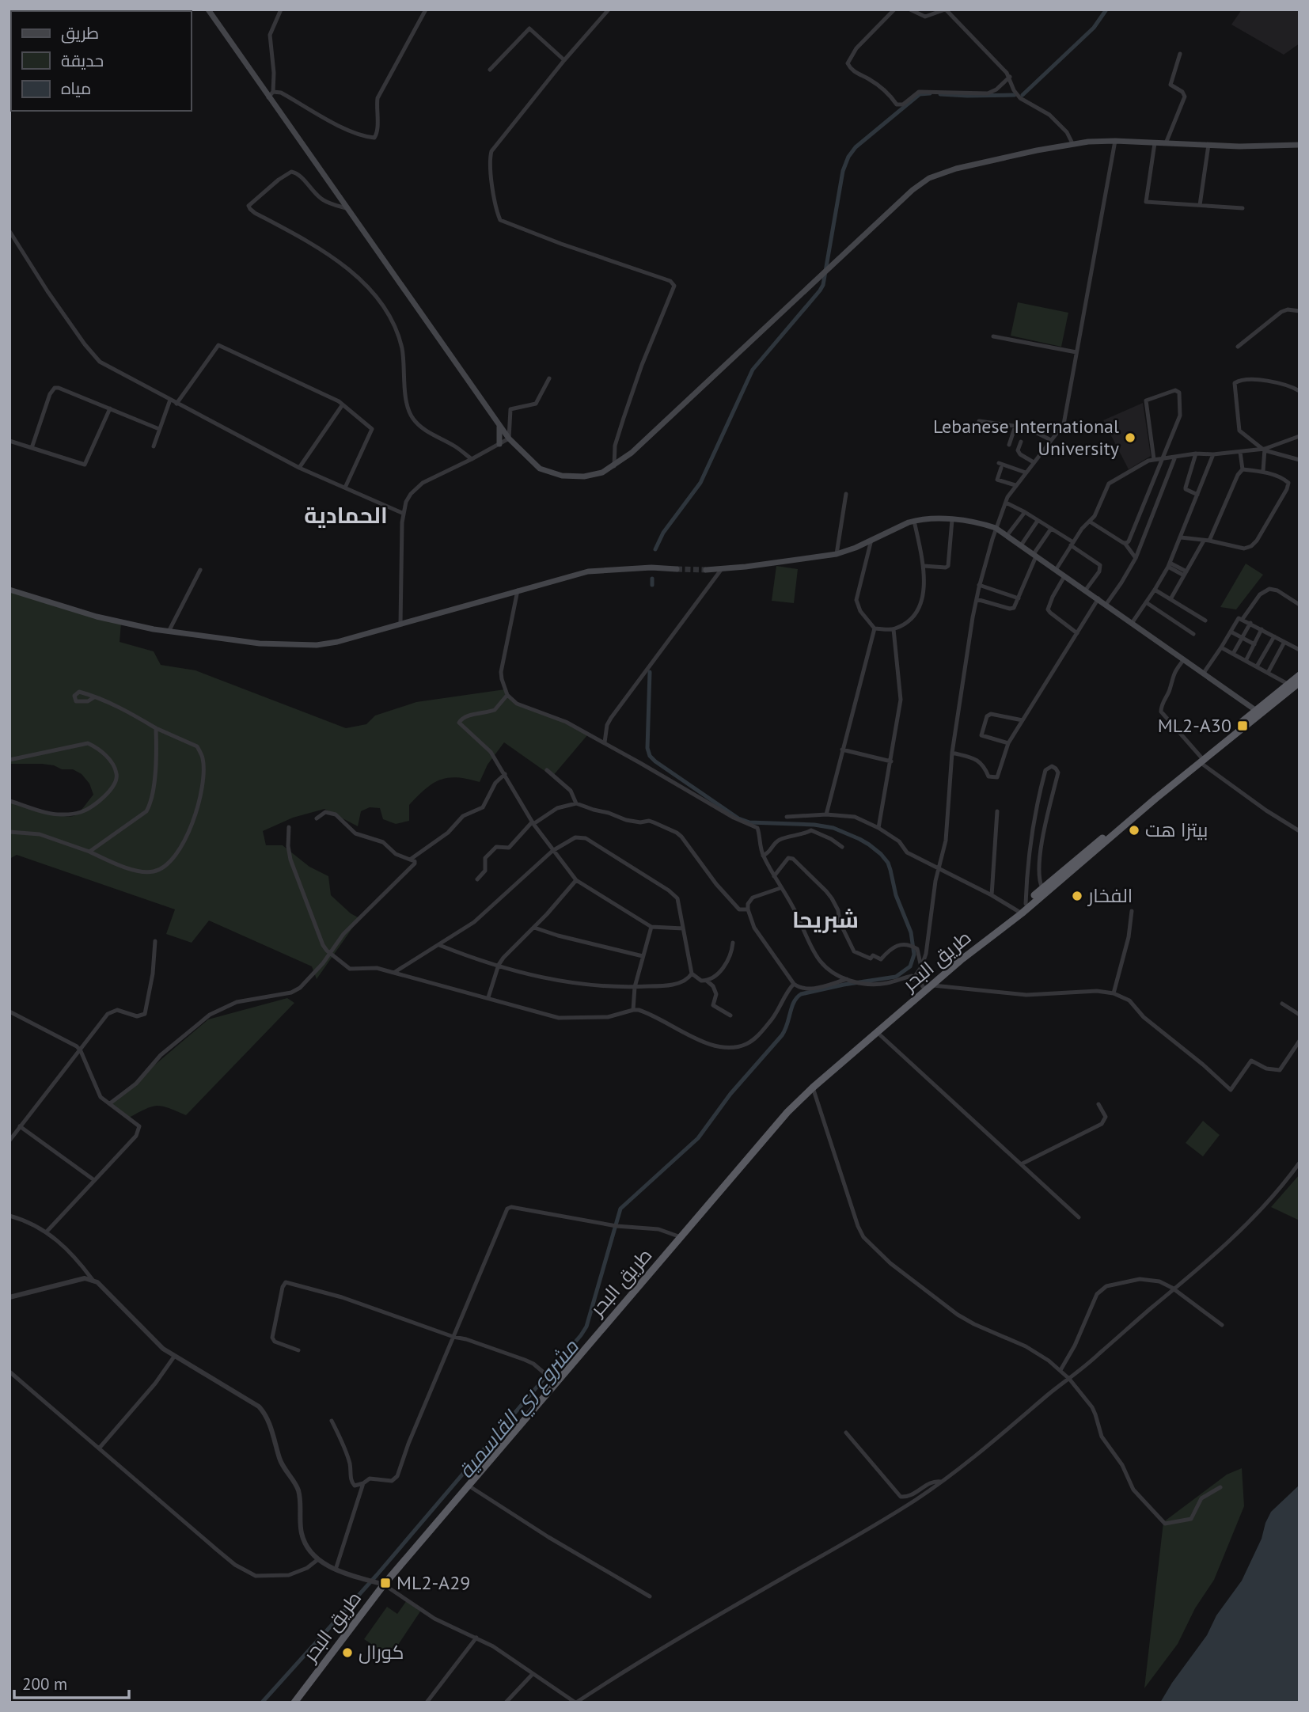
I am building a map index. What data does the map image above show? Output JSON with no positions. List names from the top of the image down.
{
  "streets": {
    "highway": ["طريق البحر"]
  },
  "districts": ["الحمادية", "شبريحا"],
  "water": ["مشروع ري القاسمية"],
  "places": {
    "other": [
      "Lebanese International University",
      "بيتزا هت",
      "الفخار",
      "كورال"
    ],
    "transit": ["ML2-A30", "ML2-A29"]
  },
  "legend": ["طريق", "حديقة", "مياه"],
  "scale_bar": "200 m"
}
